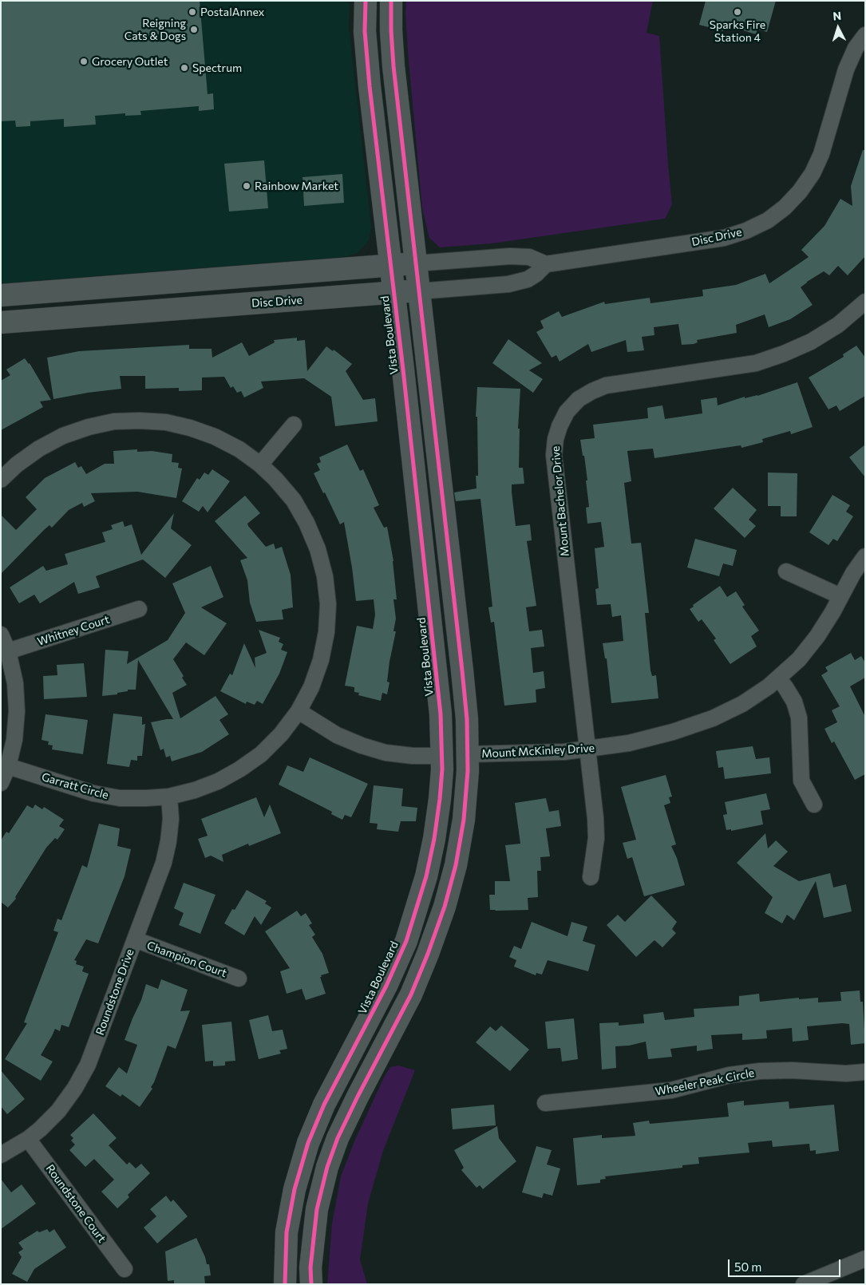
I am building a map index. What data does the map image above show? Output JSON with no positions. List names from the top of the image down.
{
  "streets": {
    "main road": ["Disc Drive", "Vista Boulevard"],
    "street": [
      "Mount Bachelor Drive",
      "Whitney Court",
      "Mount McKinley Drive",
      "Garratt Circle",
      "Champion Court",
      "Roundstone Drive",
      "Wheeler Peak Circle",
      "Roundstone Court"
    ]
  },
  "crossings": [
    ["Disc Drive", "Vista Boulevard"],
    ["Mount Bachelor Drive", "Mount McKinley Drive"],
    ["Garratt Circle", "Roundstone Drive"],
    ["Champion Court", "Roundstone Drive"],
    ["Roundstone Drive", "Roundstone Court"]
  ],
  "places": [
    "PostalAnnex",
    "Sparks Fire Station 4",
    "Reigning Cats & Dogs",
    "Grocery Outlet",
    "Spectrum",
    "Rainbow Market"
  ],
  "scale_bar": "50 m",
  "north": "top"
}
